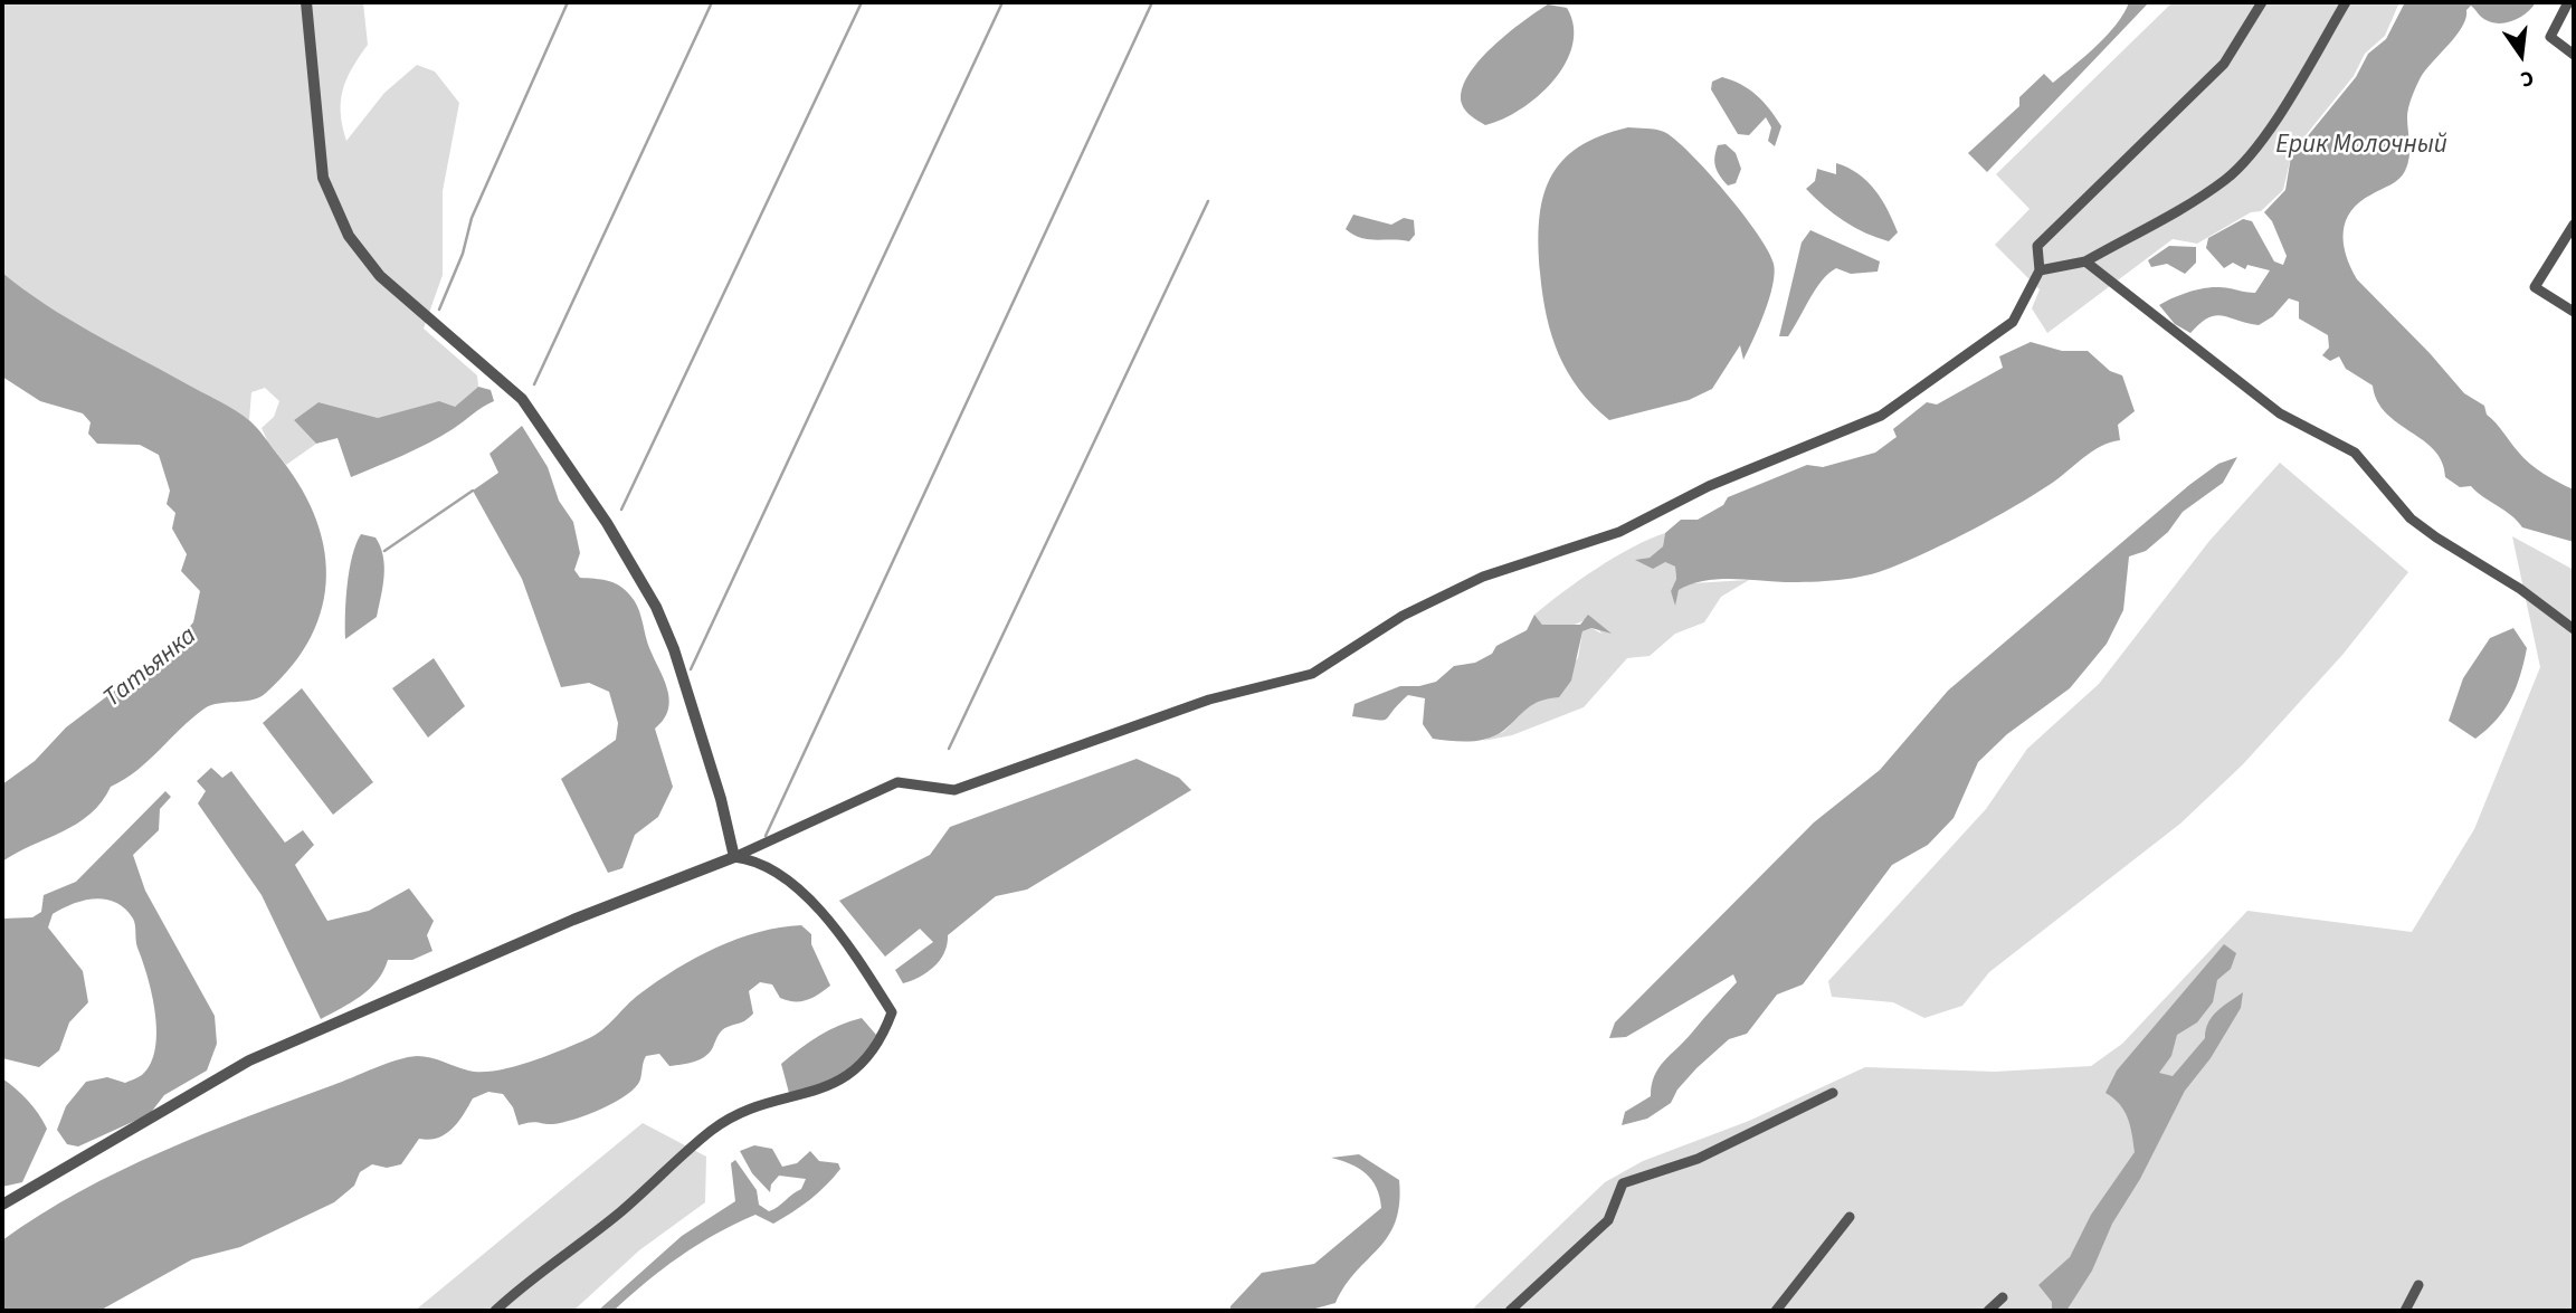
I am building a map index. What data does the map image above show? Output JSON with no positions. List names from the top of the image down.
{
  "water": ["Ерик Молочный", "Татьянка"],
  "north": "bottom"
}
